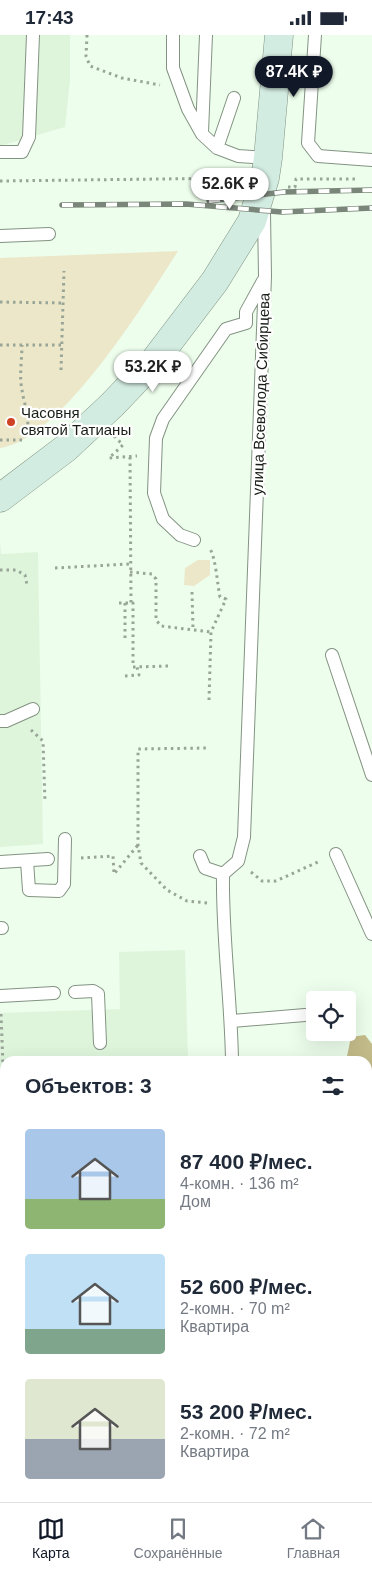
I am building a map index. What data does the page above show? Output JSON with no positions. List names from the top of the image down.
{
  "streets": {
    "main road": ["улица Всеволода Сибирцева"]
  },
  "places": ["Часовня святой Татианы"],
  "page": {
    "status": "17:43",
    "price": ["87.4K ₽", "52.6K ₽", "53.2K ₽"],
    "heading": "Объектов: 3",
    "list": [
      {
        "name": "87 400 ₽/мес.",
        "note": "4-комн. · 136 m² · Дом"
      },
      {
        "name": "52 600 ₽/мес.",
        "note": "2-комн. · 70 m² · Квартира"
      },
      {
        "name": "53 200 ₽/мес.",
        "note": "2-комн. · 72 m² · Квартира"
      }
    ],
    "tabs": ["Карта", "Сохранённые", "Главная"]
  }
}
